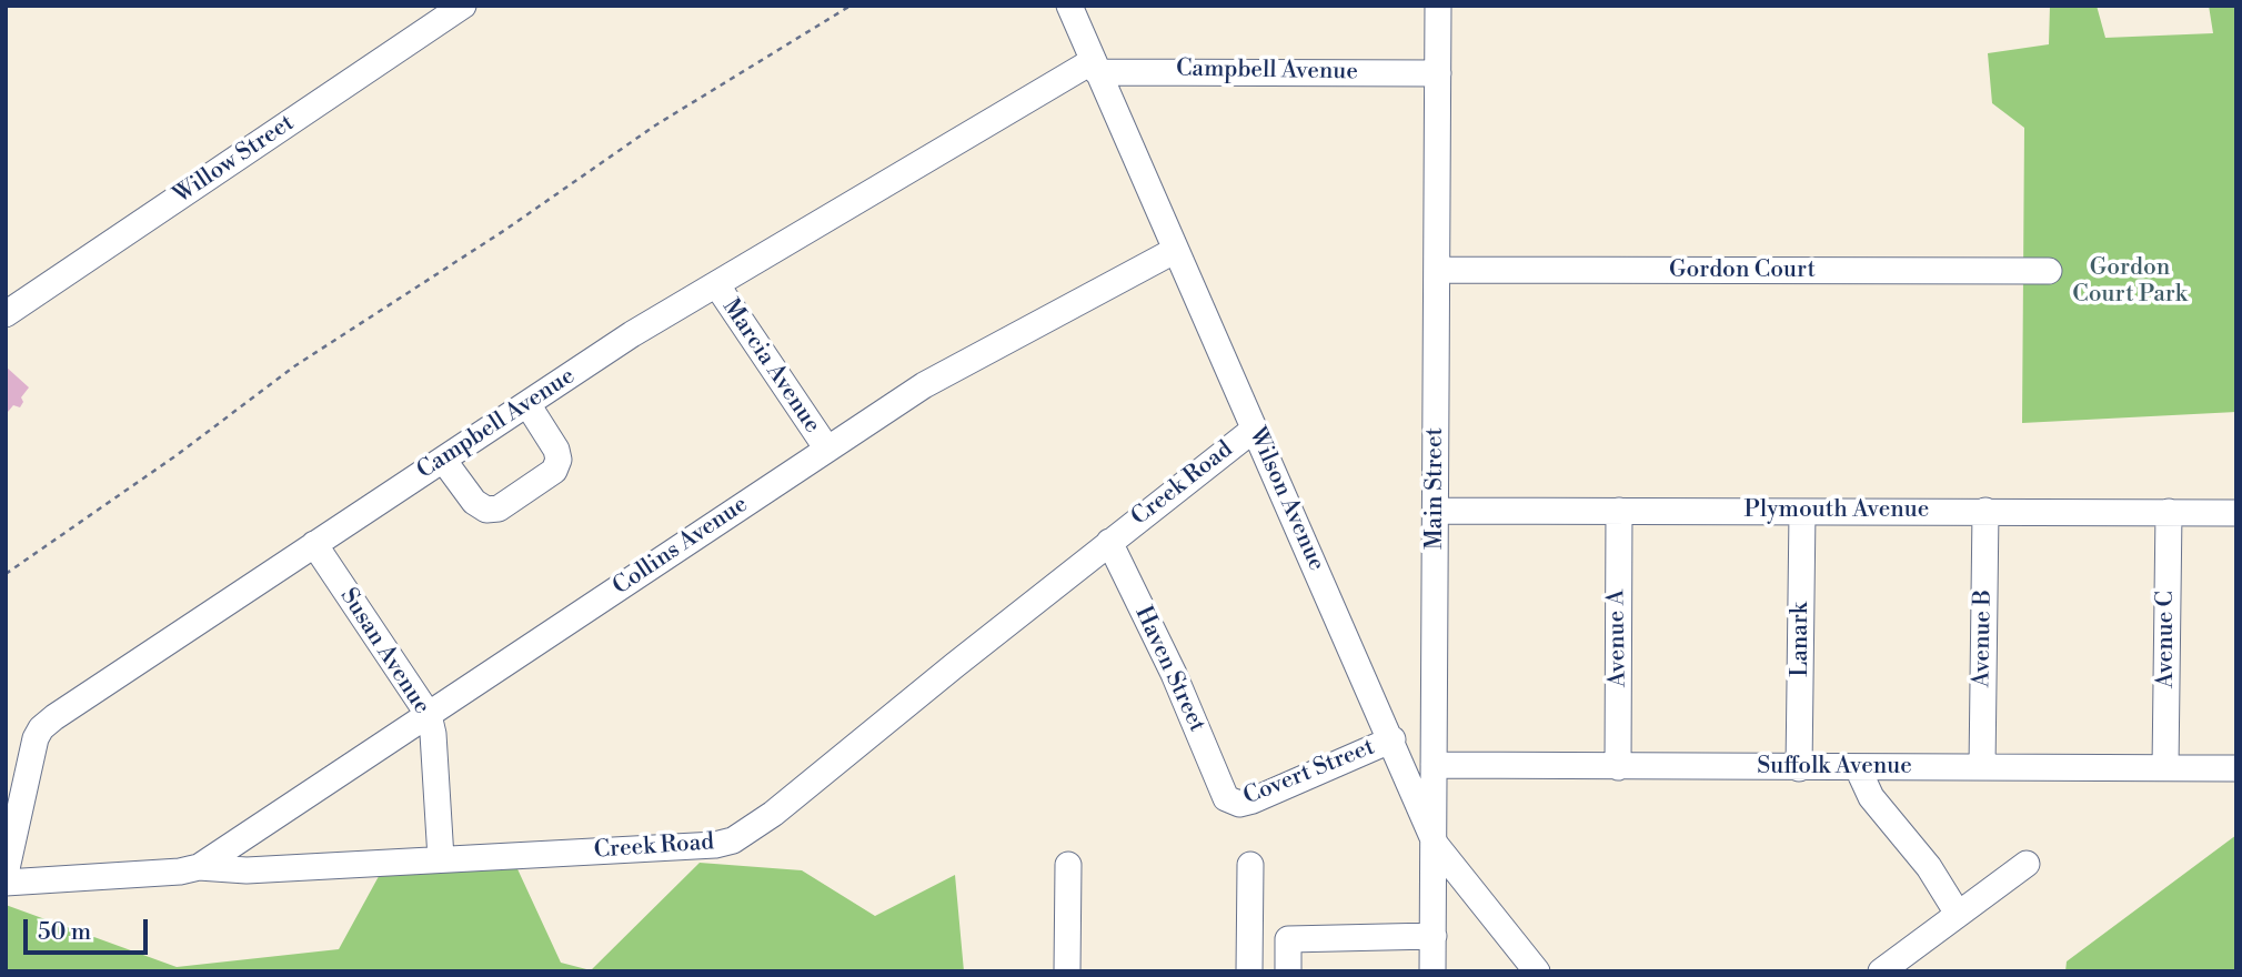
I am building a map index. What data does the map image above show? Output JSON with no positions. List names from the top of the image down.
{
  "streets": {
    "street": [
      "Campbell Avenue",
      "Willow Street",
      "Gordon Court",
      "Marcia Avenue",
      "Creek Road",
      "Main Street",
      "Wilson Avenue",
      "Plymouth Avenue",
      "Collins Avenue",
      "Avenue A",
      "Avenue B",
      "Lanark",
      "Avenue C",
      "Susan Avenue",
      "Haven Street",
      "Suffolk Avenue",
      "Covert Street"
    ]
  },
  "crossings": [
    ["Campbell Avenue", "Marcia Avenue"],
    ["Campbell Avenue", "Main Street"],
    ["Campbell Avenue", "Wilson Avenue"],
    ["Campbell Avenue", "Susan Avenue"],
    ["Gordon Court", "Main Street"],
    ["Marcia Avenue", "Collins Avenue"],
    ["Creek Road", "Wilson Avenue"],
    ["Creek Road", "Collins Avenue"],
    ["Creek Road", "Susan Avenue"],
    ["Creek Road", "Haven Street"],
    ["Main Street", "Wilson Avenue"],
    ["Main Street", "Plymouth Avenue"],
    ["Main Street", "Suffolk Avenue"],
    ["Wilson Avenue", "Collins Avenue"],
    ["Wilson Avenue", "Covert Street"],
    ["Plymouth Avenue", "Avenue A"],
    ["Plymouth Avenue", "Avenue B"],
    ["Plymouth Avenue", "Lanark"],
    ["Plymouth Avenue", "Avenue C"],
    ["Collins Avenue", "Susan Avenue"],
    ["Avenue A", "Suffolk Avenue"],
    ["Avenue B", "Suffolk Avenue"],
    ["Lanark", "Suffolk Avenue"],
    ["Avenue C", "Suffolk Avenue"],
    ["Haven Street", "Covert Street"]
  ],
  "parks": ["Gordon Court Park"],
  "scale_bar": "50 m"
}
